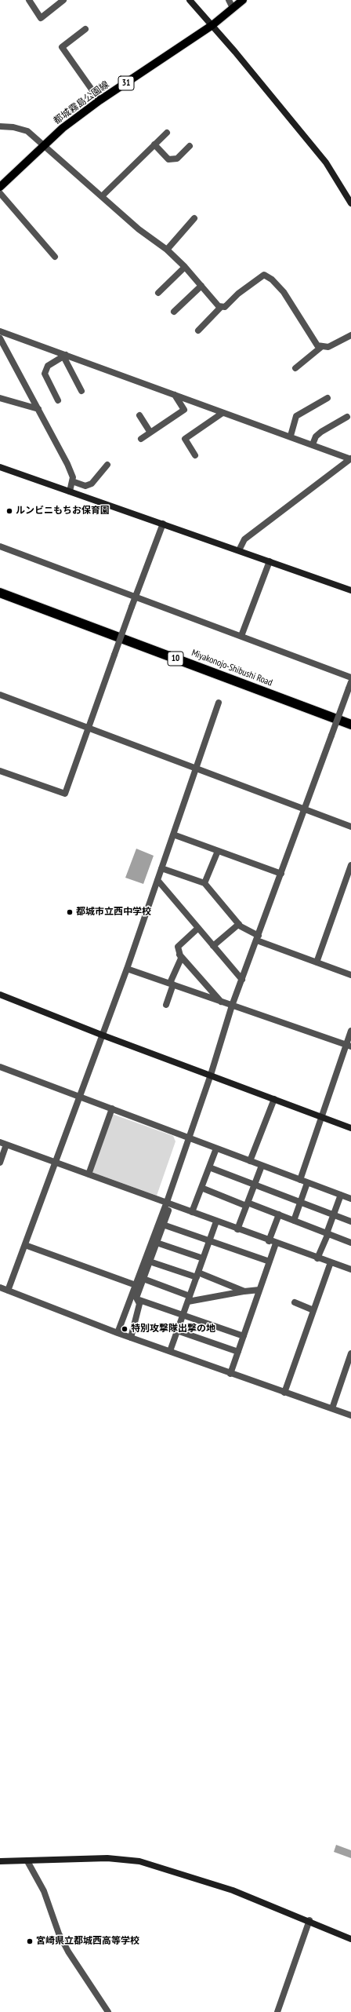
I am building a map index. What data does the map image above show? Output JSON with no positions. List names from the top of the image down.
{
  "streets": {
    "highway": ["10", "Miyakonojo-Shibushi Road"],
    "main road": ["31", "都城霧島公園線"]
  },
  "places": [
    "ルンビニもちお保育園",
    "都城市立西中学校",
    "特別攻撃隊出撃の地",
    "宮崎県立都城西高等学校"
  ]
}
